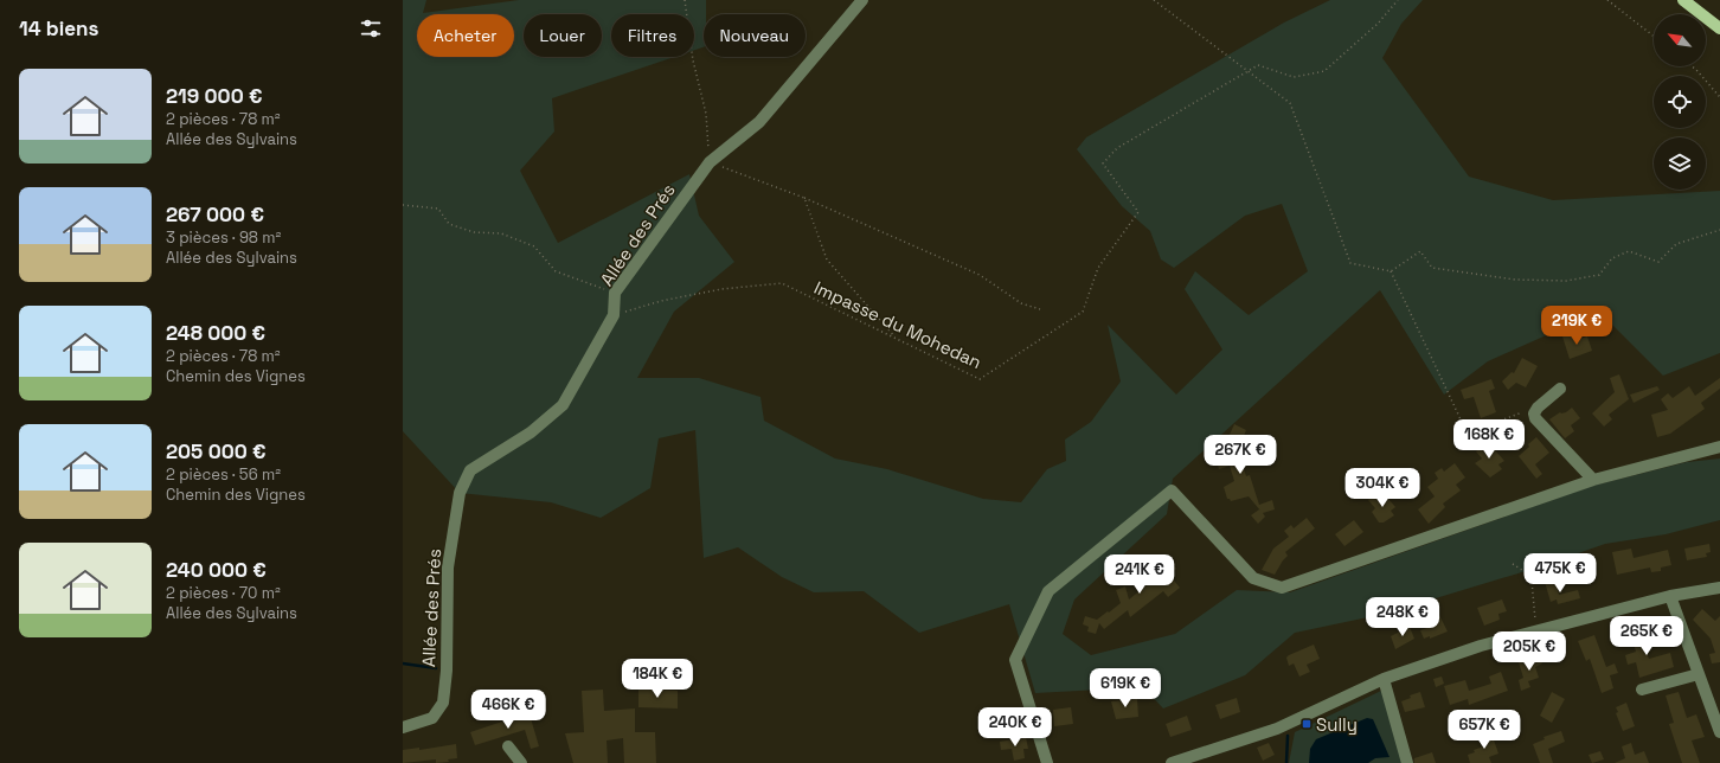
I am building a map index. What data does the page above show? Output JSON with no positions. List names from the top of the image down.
{
  "streets": {
    "street": ["Allée des Prés"],
    "path": ["Impasse du Mohedan"]
  },
  "crossings": [
    ["Allée des Prés", "Impasse du Mohedan"]
  ],
  "places": {
    "transit": ["Sully"]
  },
  "north": "top left",
  "page": {
    "heading": "14 biens",
    "chip": [
      "Acheter",
      "Louer",
      "Filtres",
      "Nouveau"
    ],
    "list": [
      {
        "name": "219 000 €",
        "note": "2 pièces · 78 m² · Allée des Sylvains"
      },
      {
        "name": "267 000 €",
        "note": "3 pièces · 98 m² · Allée des Sylvains"
      },
      {
        "name": "248 000 €",
        "note": "2 pièces · 78 m² · Chemin des Vignes"
      },
      {
        "name": "205 000 €",
        "note": "2 pièces · 56 m² · Chemin des Vignes"
      },
      {
        "name": "240 000 €",
        "note": "2 pièces · 70 m² · Allée des Sylvains"
      }
    ],
    "price": [
      "219K €",
      "168K €",
      "267K €",
      "304K €",
      "475K €",
      "241K €",
      "248K €",
      "265K €",
      "205K €",
      "184K €",
      "619K €",
      "466K €",
      "240K €",
      "657K €"
    ]
  }
}
